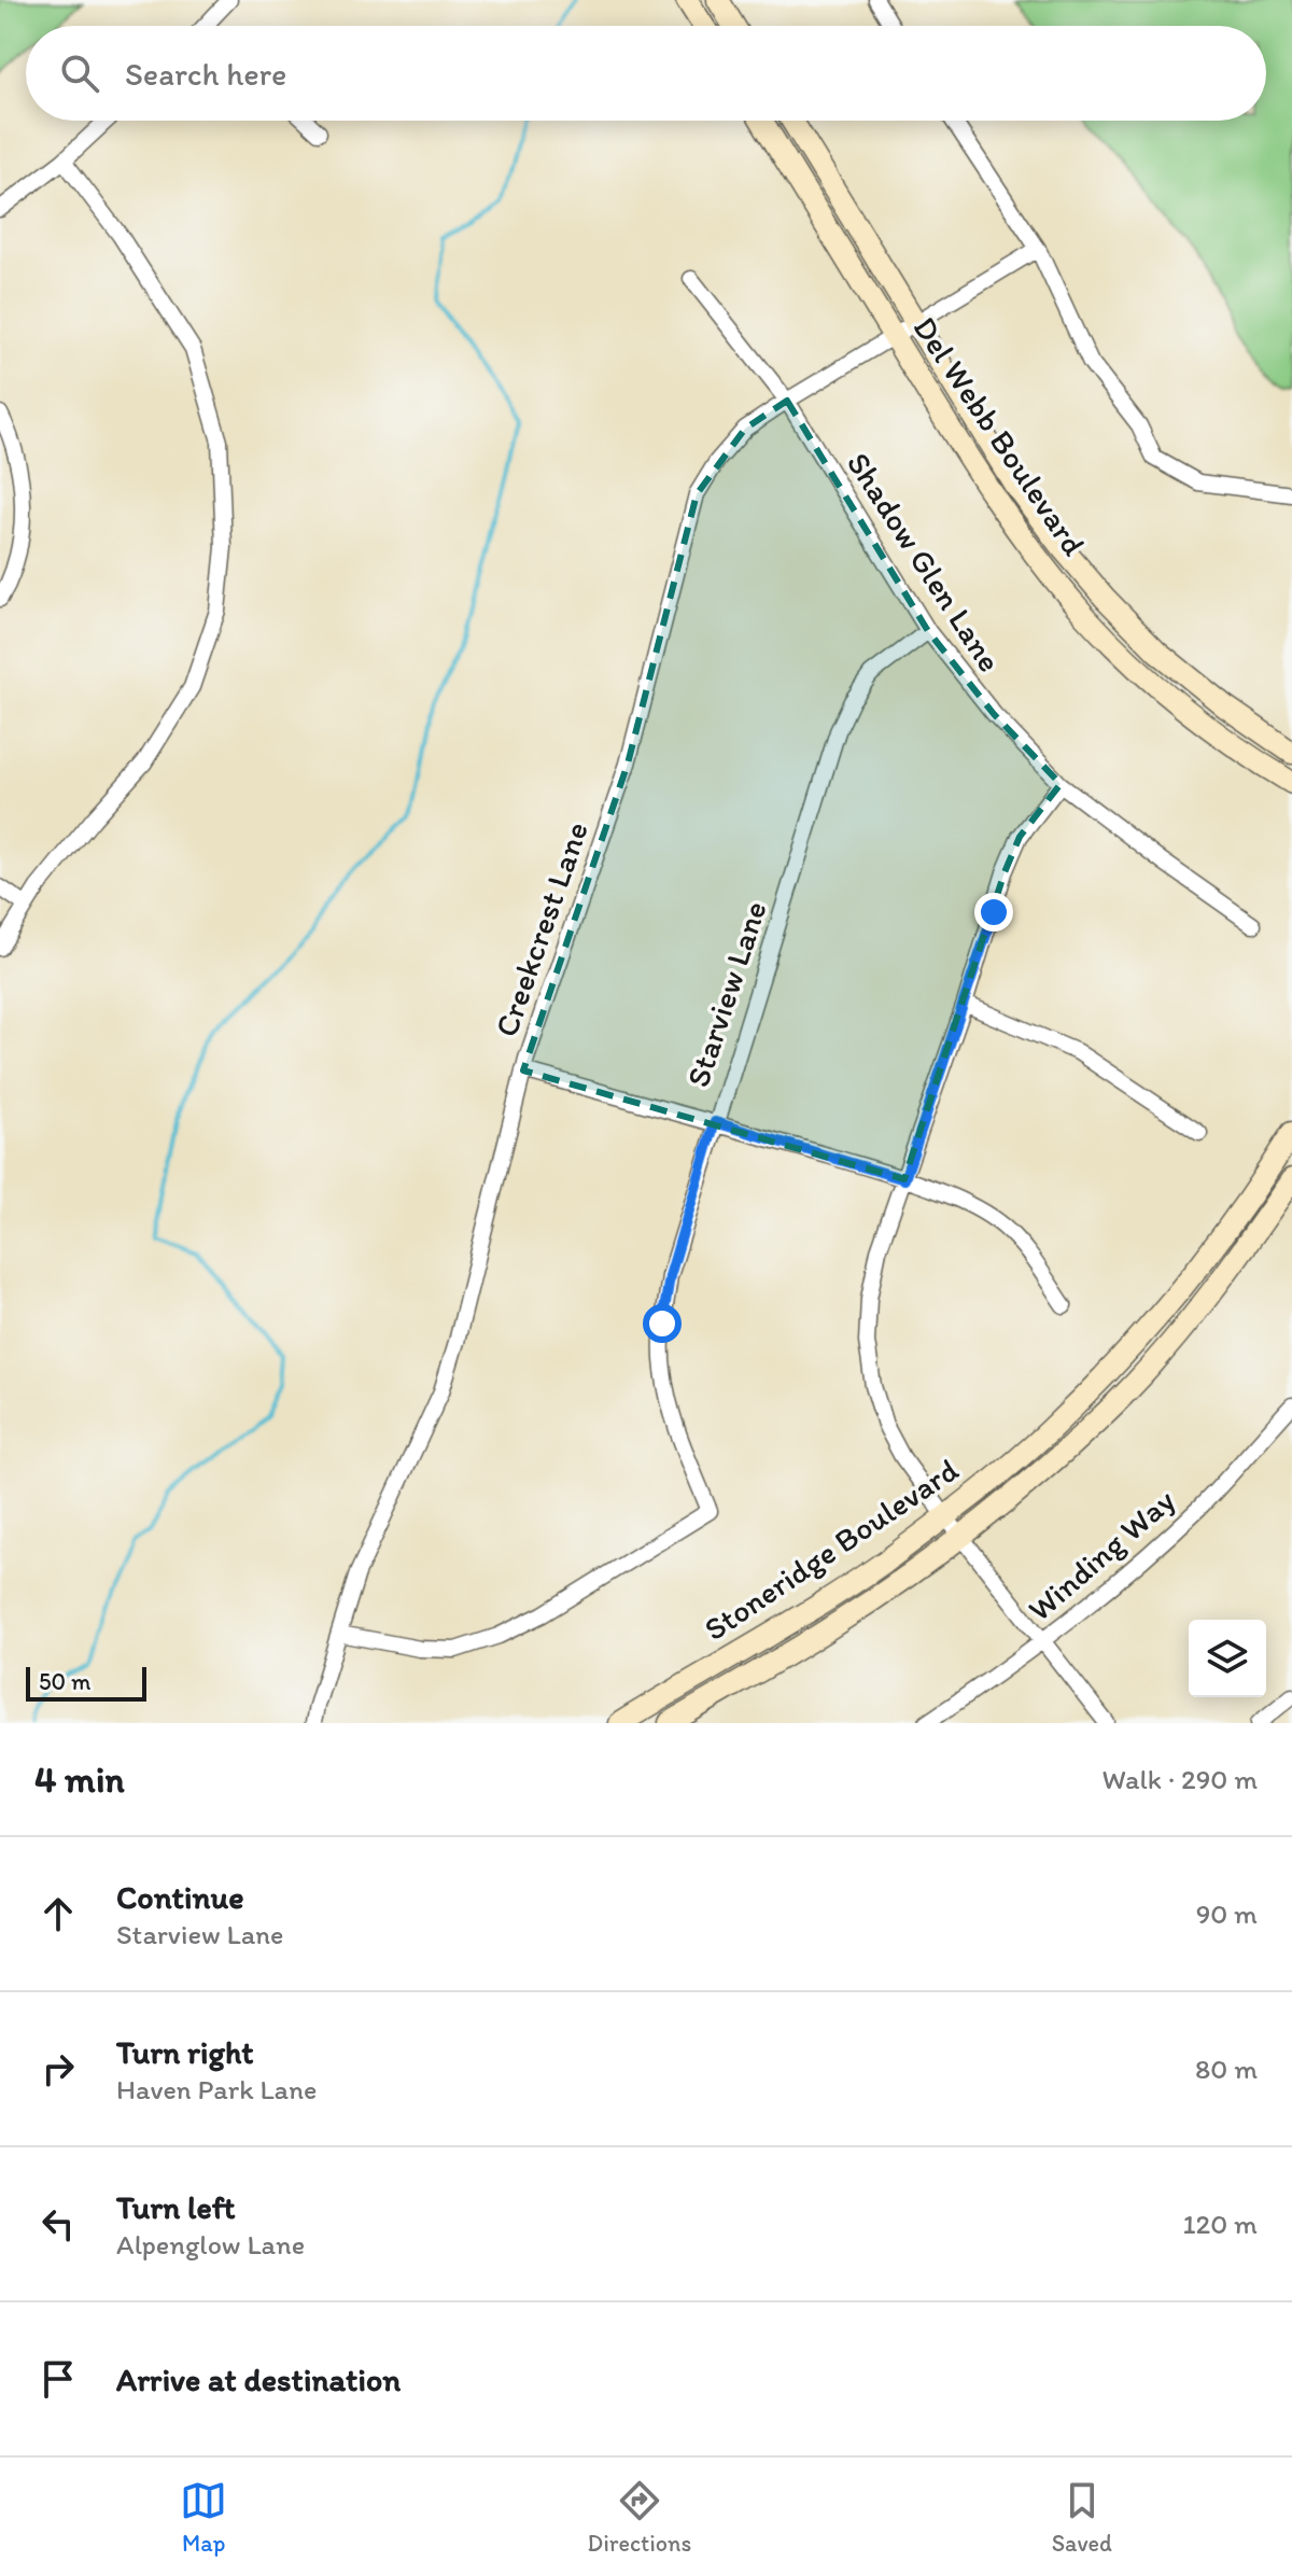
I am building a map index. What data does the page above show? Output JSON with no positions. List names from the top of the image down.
{
  "streets": {
    "street": [
      "Del Webb Boulevard",
      "Shadow Glen Lane",
      "Creekcrest Lane",
      "Starview Lane",
      "Stoneridge Boulevard",
      "Winding Way"
    ]
  },
  "crossings": [
    ["Del Webb Boulevard", "Creekcrest Lane"],
    ["Shadow Glen Lane", "Creekcrest Lane"],
    ["Shadow Glen Lane", "Starview Lane"],
    ["Creekcrest Lane", "Starview Lane"]
  ],
  "scale_bar": "50 m",
  "page": {
    "search": "Search here",
    "scale": "50 m",
    "heading": ["4 min", "Walk · 290 m"],
    "list": [
      ["Continue", "Starview Lane", "90 m"],
      ["Turn right", "Haven Park Lane", "80 m"],
      ["Turn left", "Alpenglow Lane", "120 m"],
      "Arrive at destination"
    ],
    "nav": ["Map", "Directions", "Saved"]
  }
}
